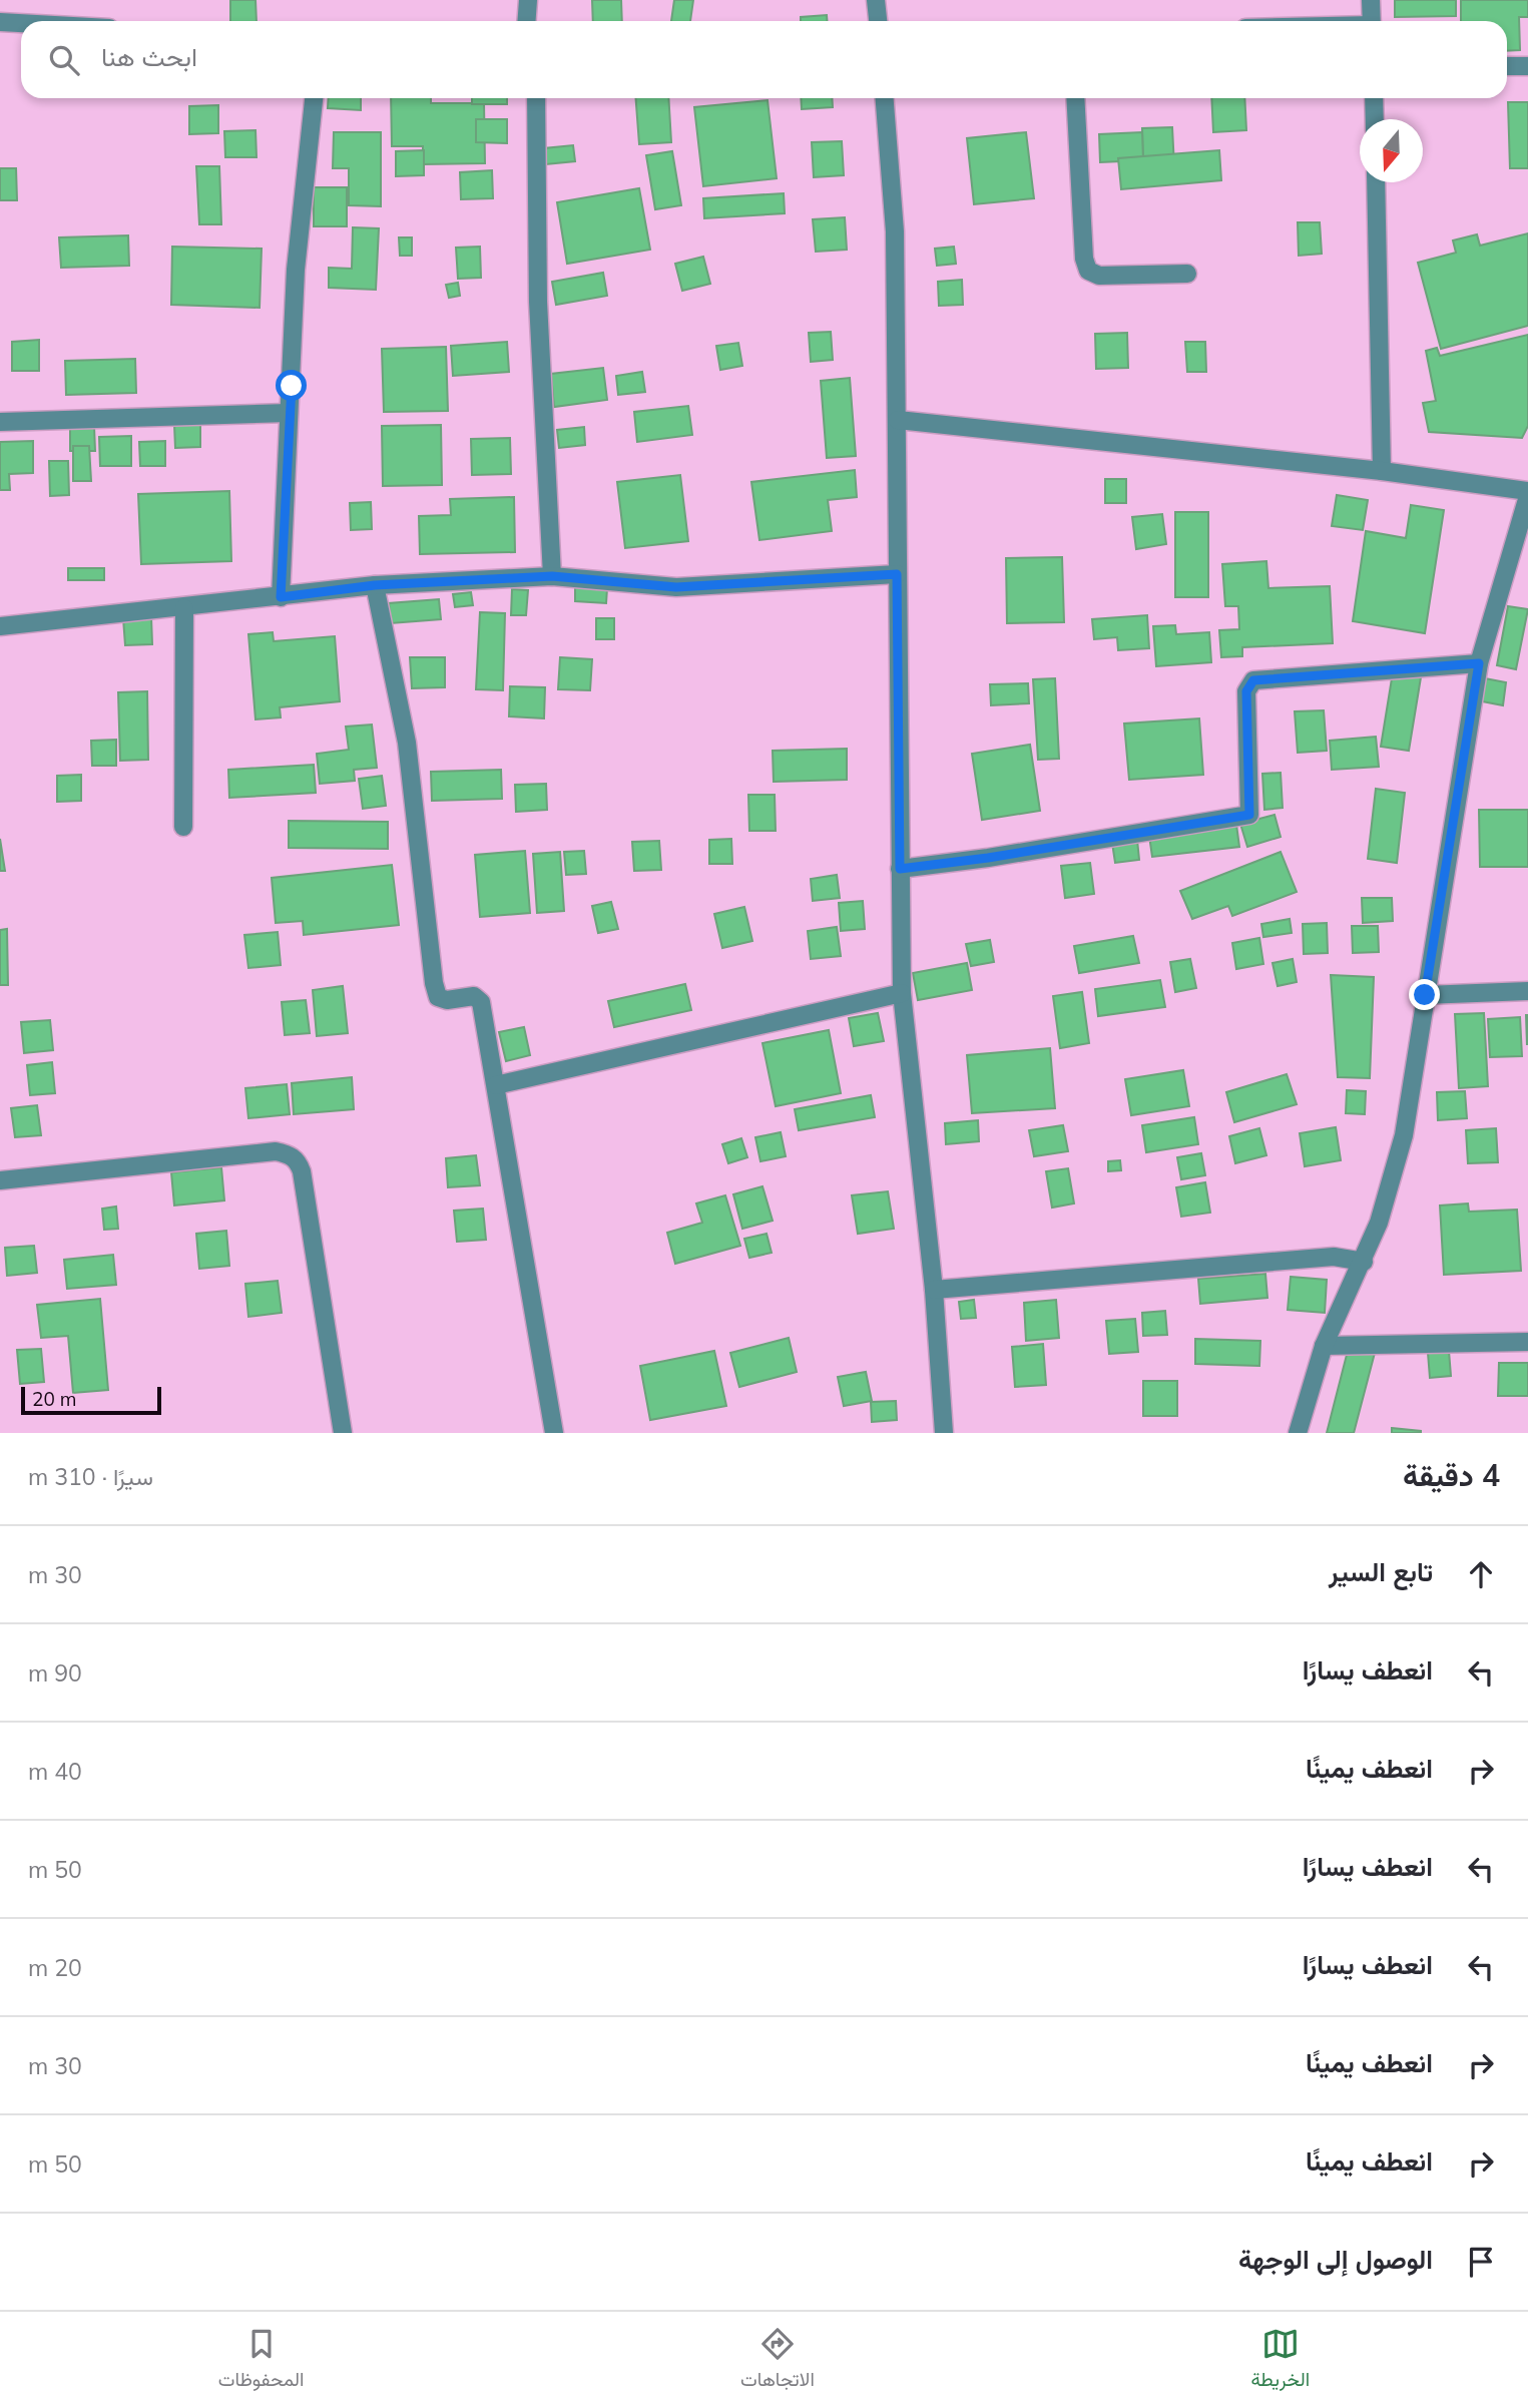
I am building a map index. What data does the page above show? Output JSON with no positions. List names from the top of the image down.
{
  "scale_bar": "20 m",
  "north": "bottom",
  "page": {
    "search": "ابحث هنا",
    "scale": "20 m",
    "heading": ["4 دقيقة", "سيرًا · 310 m"],
    "list": [
      ["تابع السير", "30 m"],
      ["انعطف يسارًا", "90 m"],
      ["انعطف يمينًا", "40 m"],
      ["انعطف يسارًا", "50 m"],
      ["انعطف يسارًا", "20 m"],
      ["انعطف يمينًا", "30 m"],
      ["انعطف يمينًا", "50 m"],
      "الوصول إلى الوجهة"
    ],
    "nav": ["الخريطة", "الاتجاهات", "المحفوظات"]
  }
}
